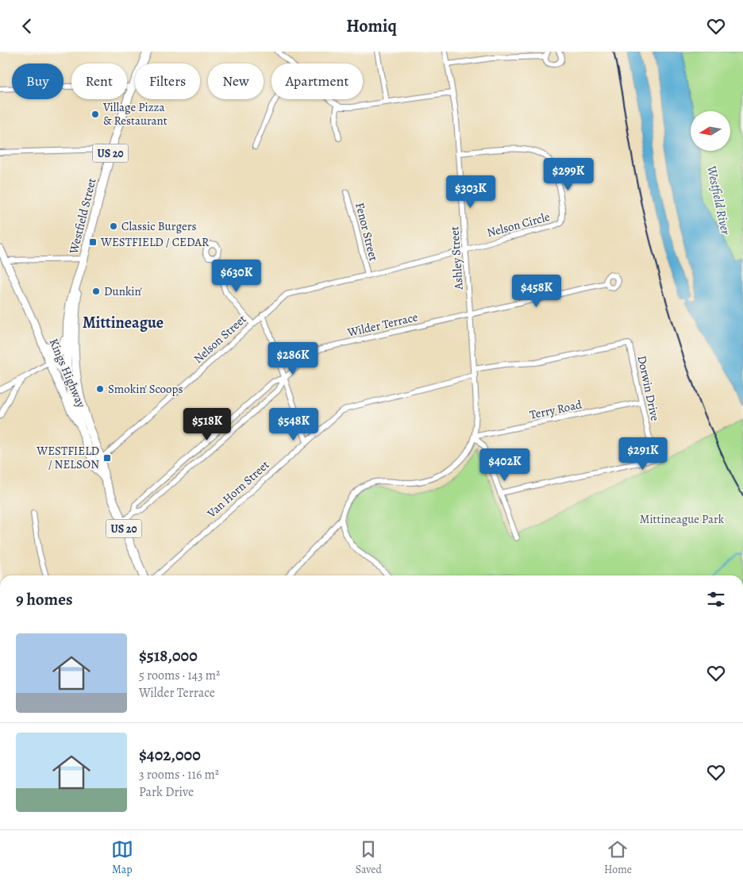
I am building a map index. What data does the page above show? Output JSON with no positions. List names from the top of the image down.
{
  "streets": {
    "main road": ["US 20", "Westfield Street", "Kings Highway"],
    "street": [
      "Nelson Circle",
      "Fenor Street",
      "Ashley Street",
      "Wilder Terrace",
      "Nelson Street",
      "Dorwin Drive",
      "Terry Road",
      "Van Horn Street"
    ]
  },
  "crossings": [
    ["Westfield Street", "Wilder Terrace"],
    ["Westfield Street", "Nelson Street"],
    ["Westfield Street", "Kings Highway"],
    ["Nelson Circle", "Ashley Street"],
    ["Nelson Circle", "Nelson Street"],
    ["Fenor Street", "Nelson Street"],
    ["Ashley Street", "Wilder Terrace"],
    ["Ashley Street", "Nelson Street"],
    ["Ashley Street", "Dorwin Drive"],
    ["Ashley Street", "Terry Road"],
    ["Ashley Street", "Van Horn Street"],
    ["Dorwin Drive", "Terry Road"]
  ],
  "districts": ["Mittineague"],
  "water": ["Westfield River"],
  "parks": ["Mittineague Park"],
  "places": {
    "other": [
      "Village Pizza & Restaurant",
      "Classic Burgers",
      "Dunkin'",
      "Smokin' Scoops"
    ],
    "transit": ["WESTFIELD / CEDAR", "WESTFIELD / NELSON"]
  },
  "north": "left",
  "page": {
    "header": "Homiq",
    "chip": [
      "Buy",
      "Rent",
      "Filters",
      "New",
      "Apartment"
    ],
    "price": [
      "$299K",
      "$303K",
      "$630K",
      "$458K",
      "$286K",
      "$518K",
      "$548K",
      "$291K",
      "$402K"
    ],
    "heading": "9 homes",
    "list": [
      {
        "name": "$518,000",
        "note": "5 rooms · 143 m² · Wilder Terrace"
      },
      {
        "name": "$402,000",
        "note": "3 rooms · 116 m² · Park Drive"
      }
    ],
    "tabs": ["Map", "Saved", "Home"]
  }
}
